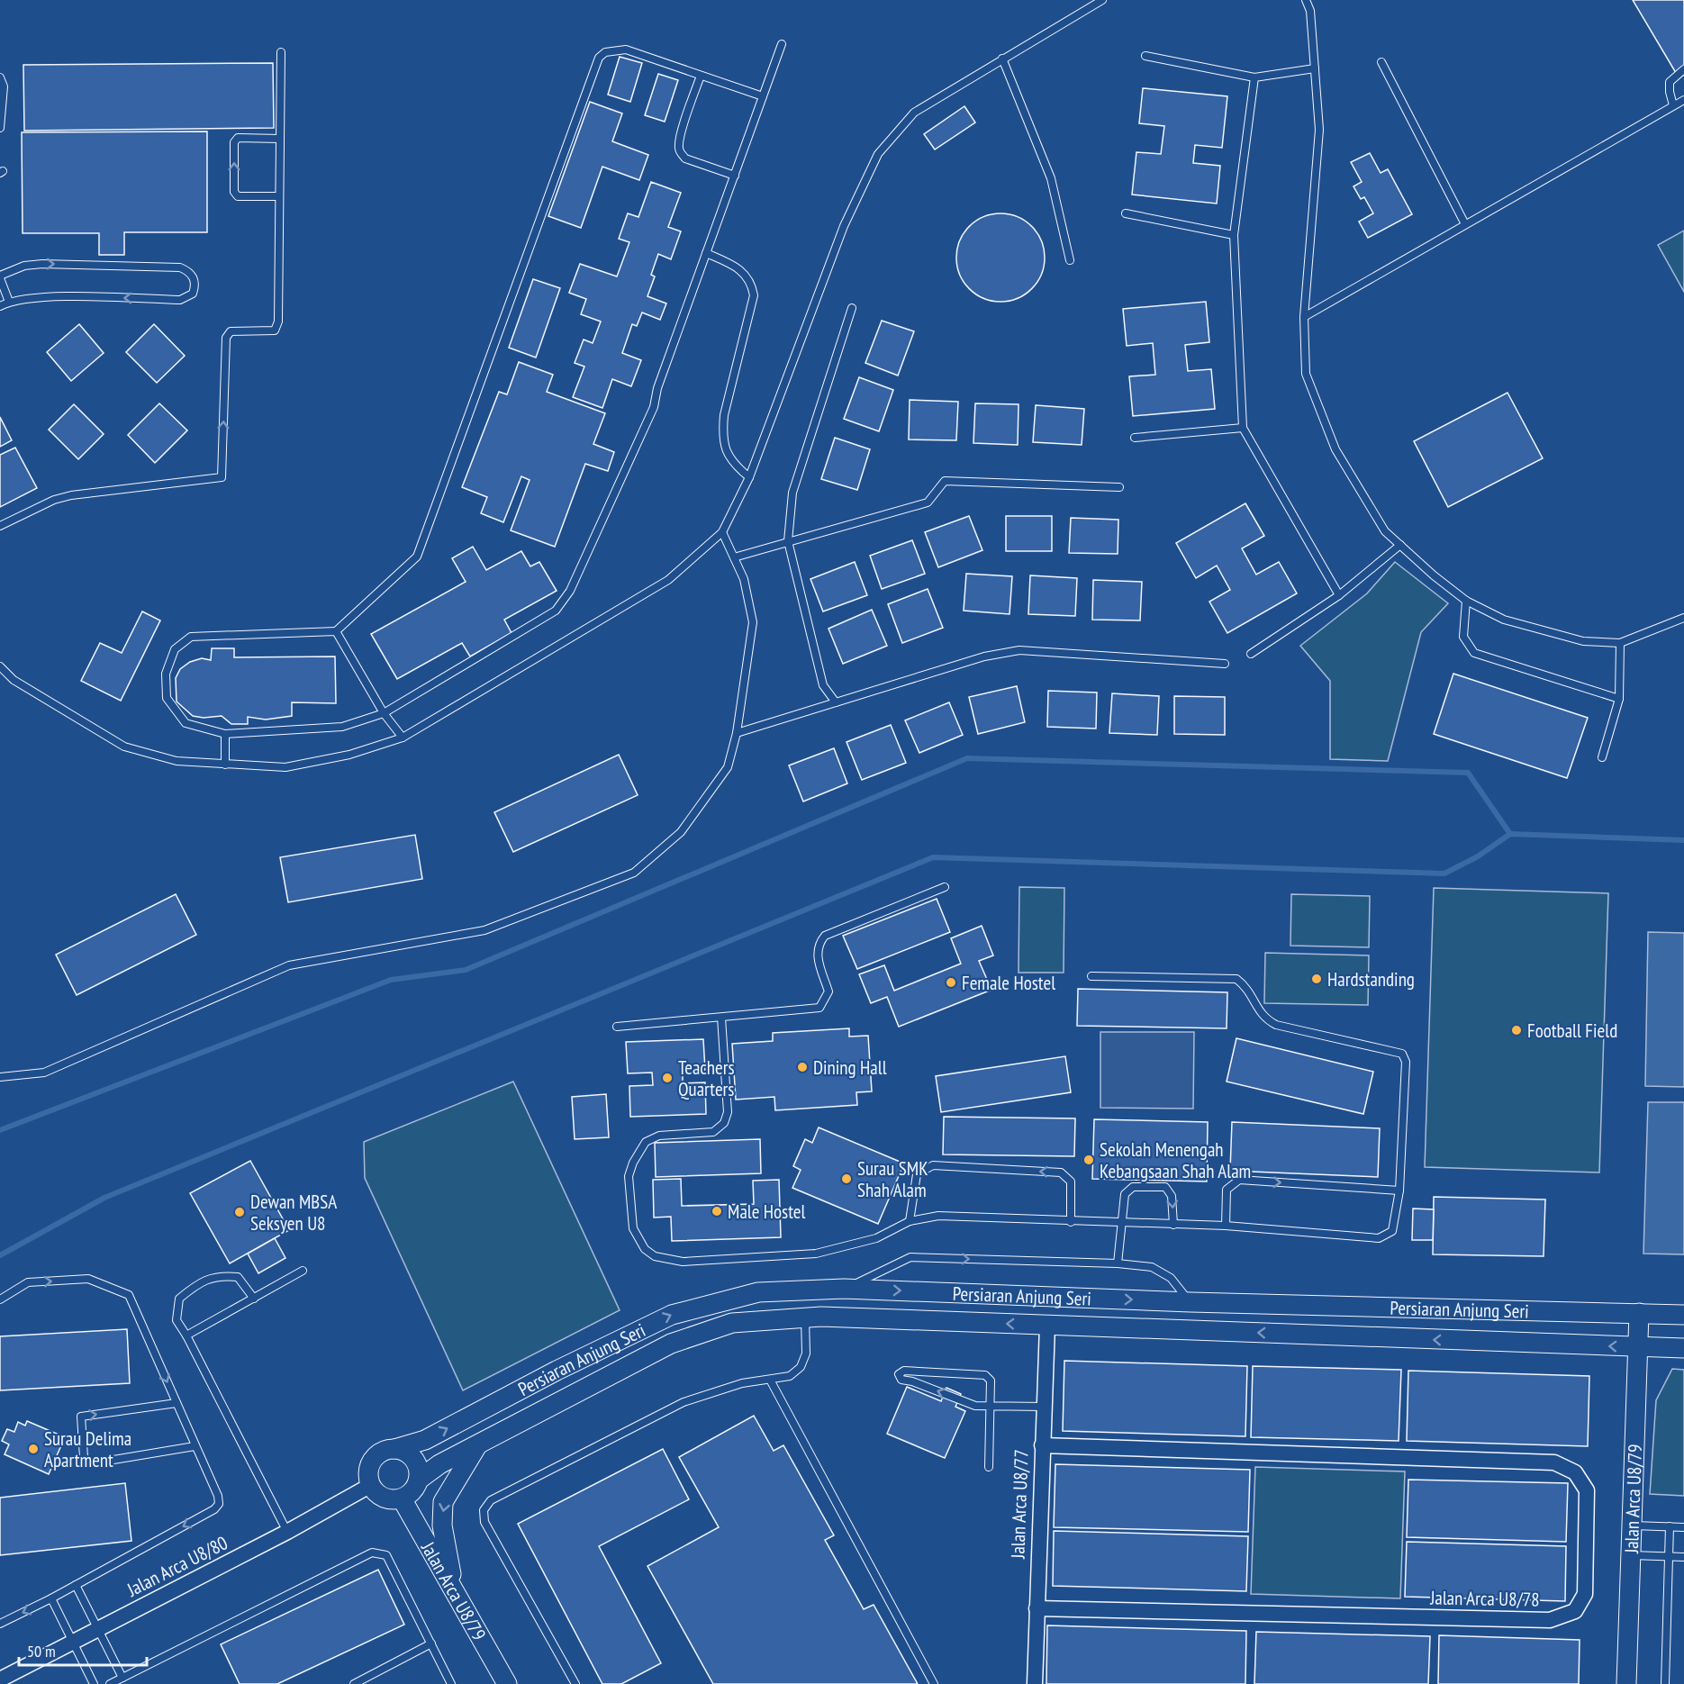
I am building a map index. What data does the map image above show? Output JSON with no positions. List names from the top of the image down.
{
  "streets": {
    "street": [
      "Persiaran Anjung Seri",
      "Jalan Arca U8/79",
      "Jalan Arca U8/77",
      "Jalan Arca U8/80",
      "Jalan Arca U8/78"
    ]
  },
  "crossings": [
    ["Persiaran Anjung Seri", "Jalan Arca U8/79"],
    ["Persiaran Anjung Seri", "Jalan Arca U8/77"],
    ["Persiaran Anjung Seri", "Jalan Arca U8/80"],
    ["Jalan Arca U8/79", "Jalan Arca U8/80"],
    ["Jalan Arca U8/77", "Jalan Arca U8/78"]
  ],
  "places": [
    "Hardstanding",
    "Female Hostel",
    "Football Field",
    "Dining Hall",
    "Teachers Quarters",
    "Sekolah Menengah Kebangsaan Shah Alam",
    "Surau SMK Shah Alam",
    "Male Hostel",
    "Dewan MBSA Seksyen U8",
    "Surau Delima Apartment"
  ],
  "scale_bar": "50 m"
}
